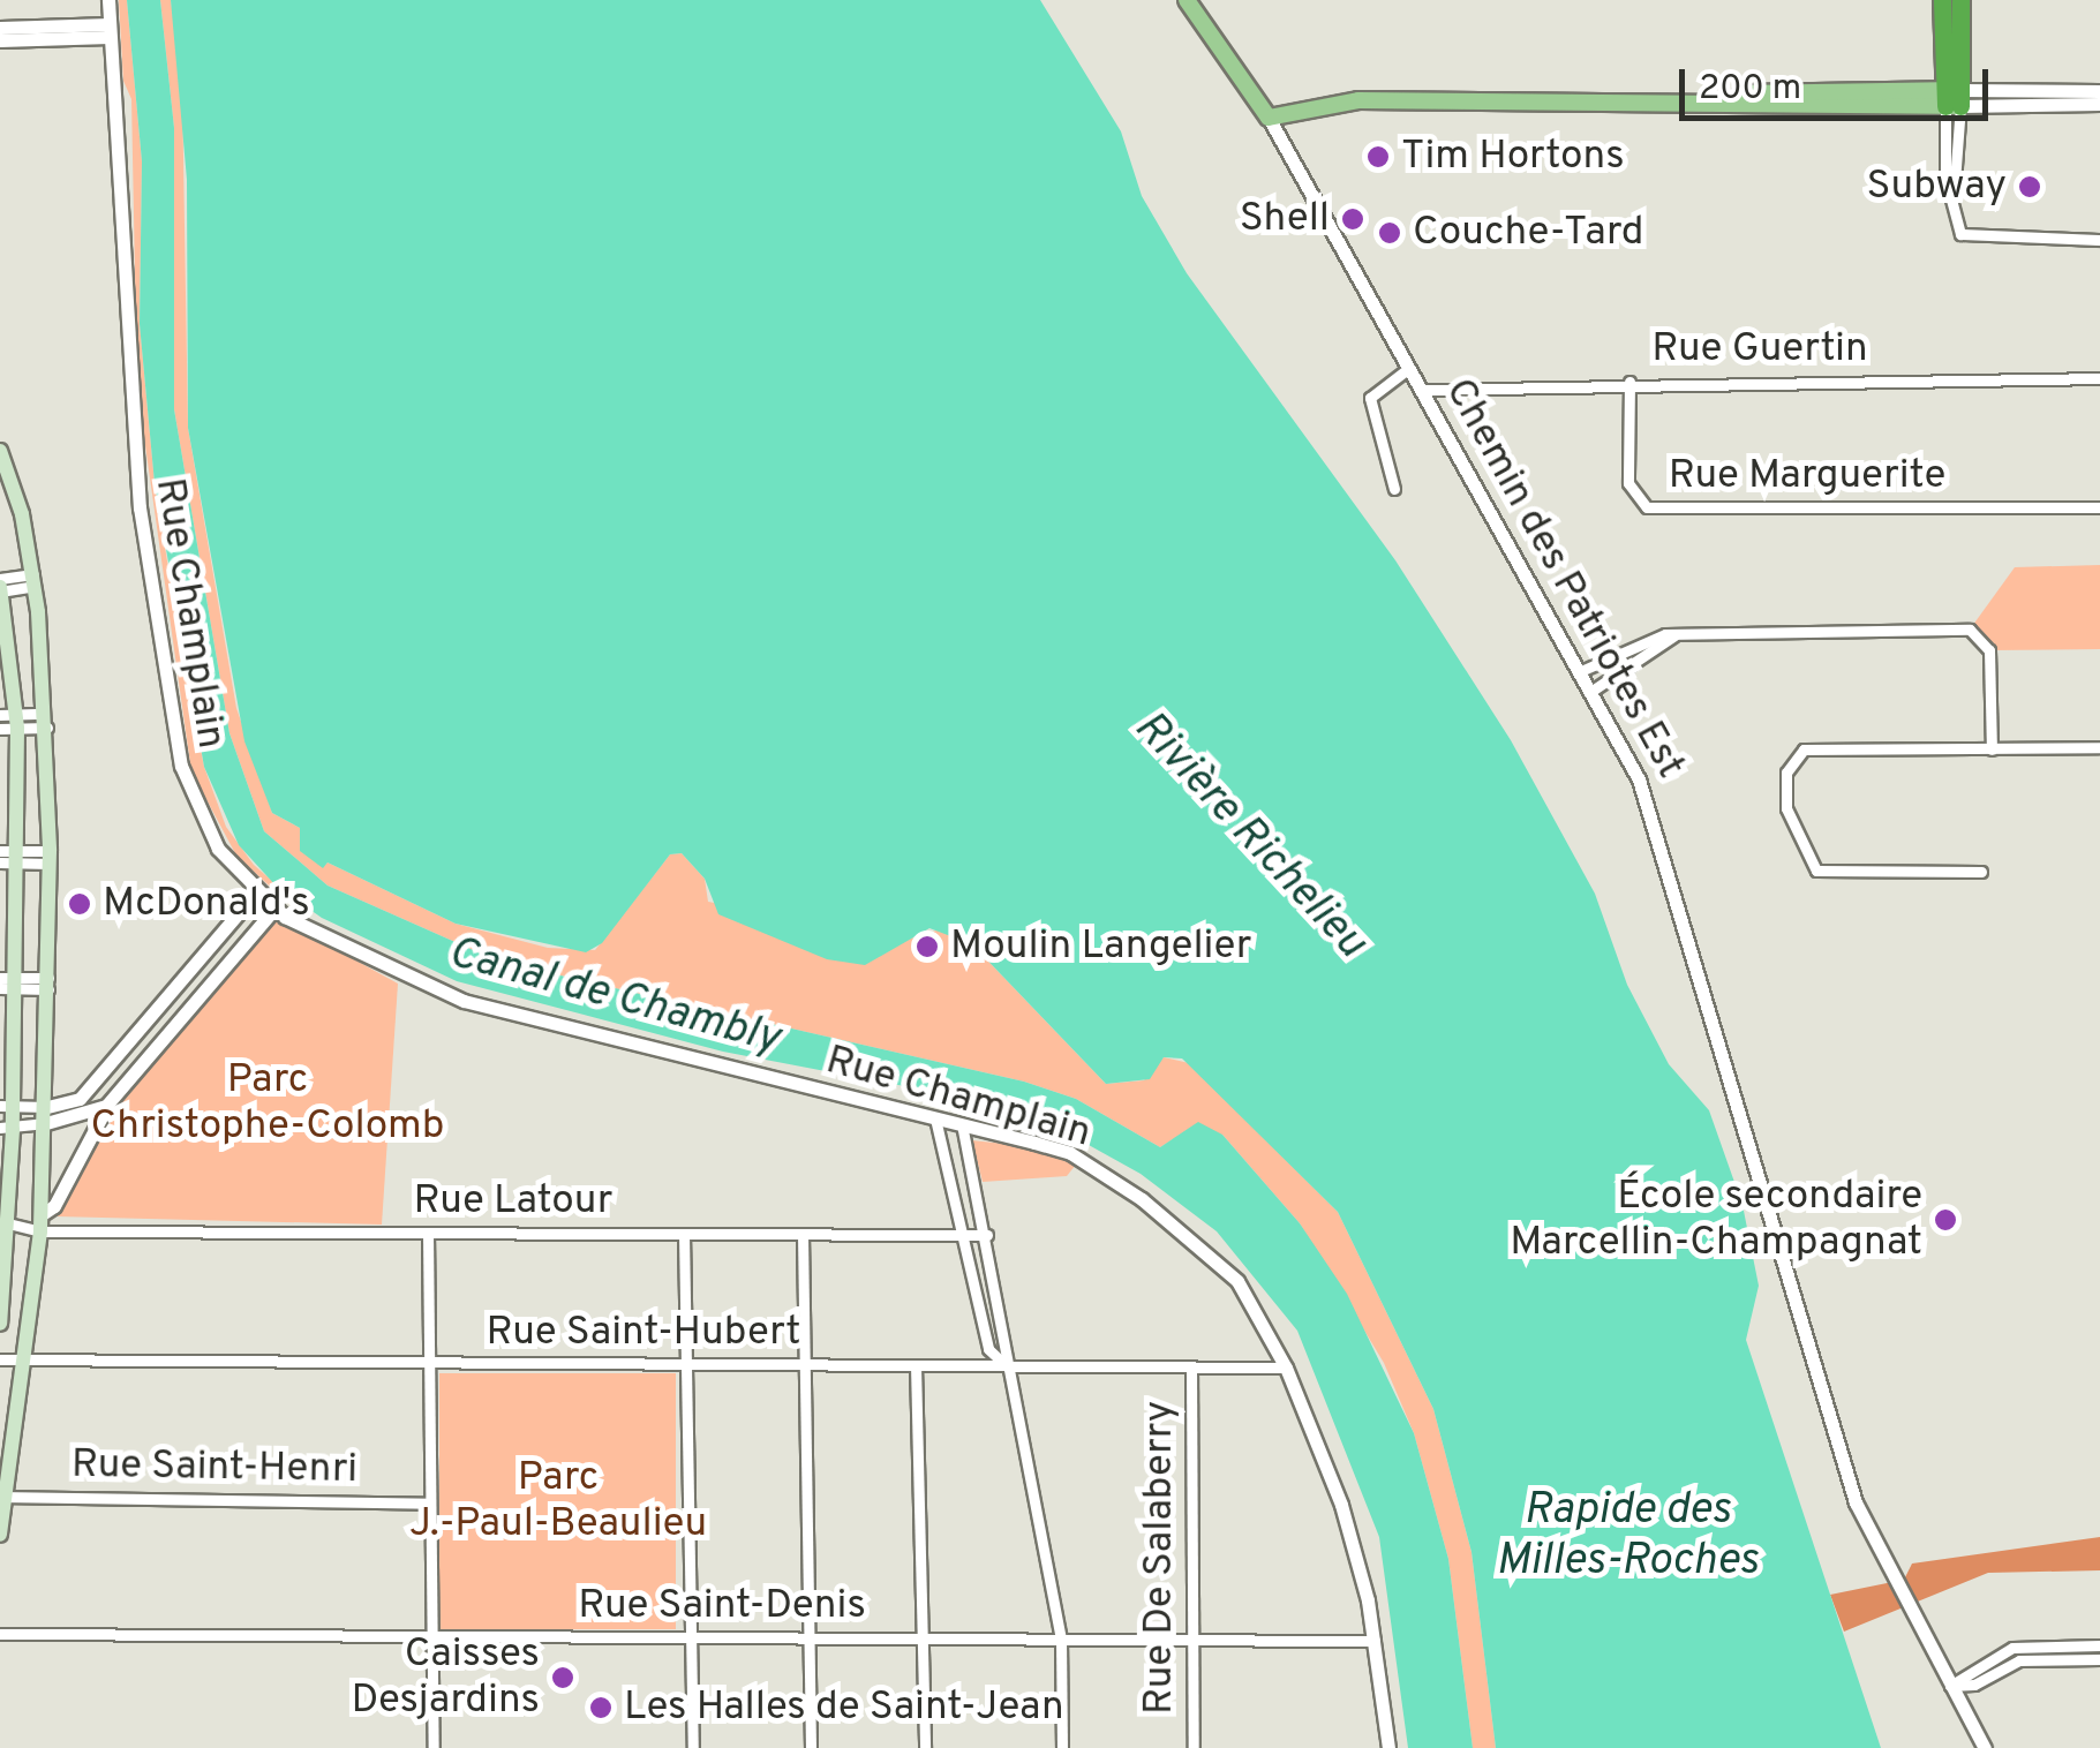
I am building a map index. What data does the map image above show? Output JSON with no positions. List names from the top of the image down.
{
  "streets": {
    "main road": ["Chemin des Patriotes Est"],
    "street": [
      "Rue Guertin",
      "Rue Marguerite",
      "Rue Champlain",
      "Rue Latour",
      "Rue Saint-Hubert",
      "Rue Saint-Henri",
      "Rue De Salaberry",
      "Rue Saint-Denis"
    ]
  },
  "crossings": [
    ["Rue Guertin", "Rue Marguerite"],
    ["Rue Guertin", "Chemin des Patriotes Est"],
    ["Rue Champlain", "Rue Saint-Hubert"],
    ["Rue Champlain", "Rue Saint-Denis"],
    ["Rue Saint-Hubert", "Rue De Salaberry"],
    ["Rue De Salaberry", "Rue Saint-Denis"]
  ],
  "water": ["Rivière Richelieu", "Canal de Chambly", "Rapide des Milles-Roches"],
  "parks": ["Parc Christophe-Colomb", "Parc J.-Paul-Beaulieu"],
  "places": [
    "Tim Hortons",
    "Subway",
    "Shell",
    "Couche-Tard",
    "McDonald's",
    "Moulin Langelier",
    "École secondaire Marcellin-Champagnat",
    "Caisses Desjardins",
    "Les Halles de Saint-Jean"
  ],
  "scale_bar": "200 m"
}
